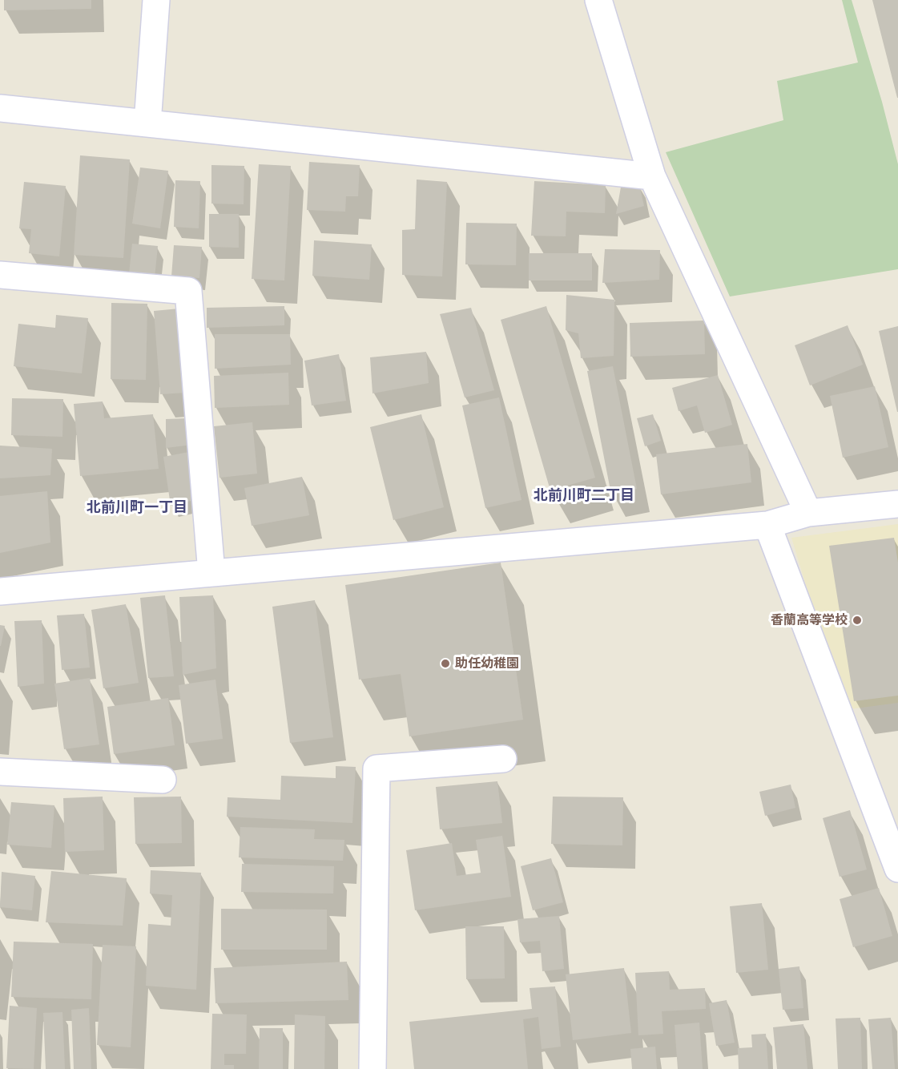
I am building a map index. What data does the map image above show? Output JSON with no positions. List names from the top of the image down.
{
  "districts": ["北前川町二丁目", "北前川町一丁目"],
  "places": ["香蘭高等学校", "助任幼稚園"]
}
